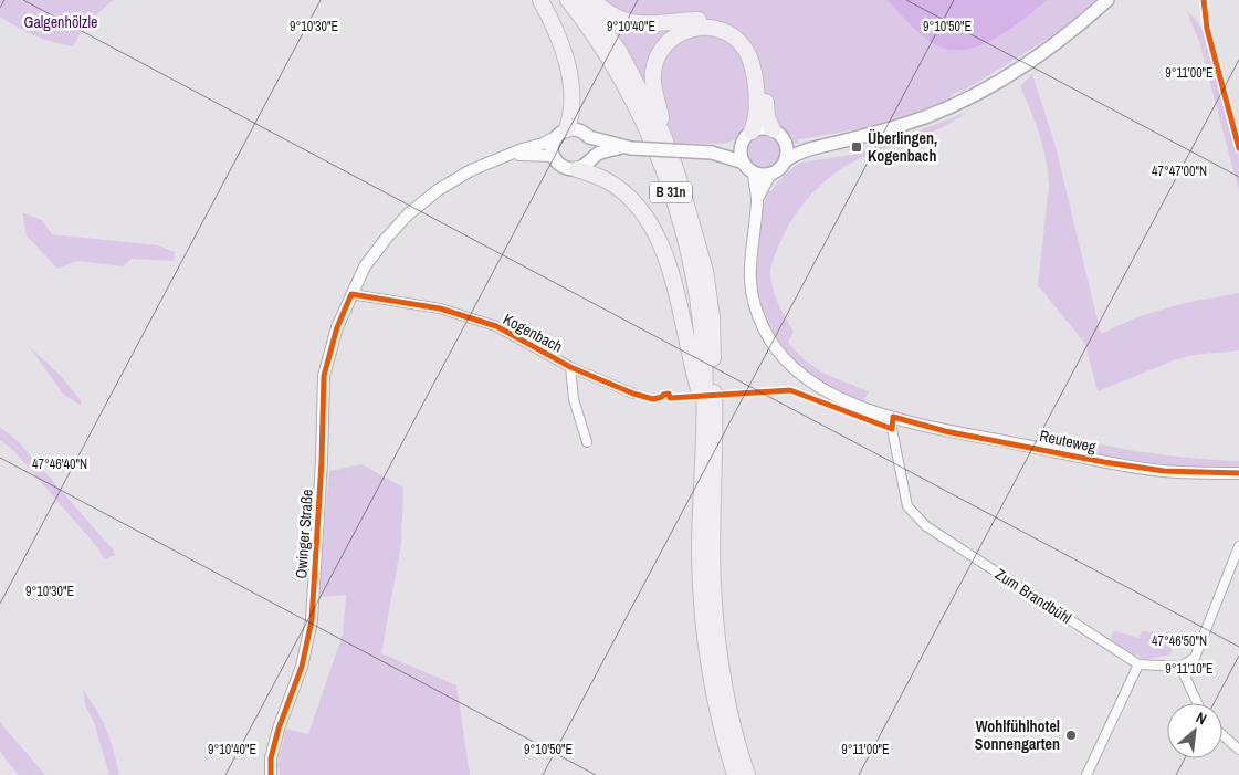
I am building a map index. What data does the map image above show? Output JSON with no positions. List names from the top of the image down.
{
  "streets": {
    "highway": ["B 31n"],
    "street": [
      "Kogenbach",
      "Reuteweg",
      "Owinger Straße",
      "Zum Brandbühl"
    ]
  },
  "crossings": [
    ["Kogenbach", "Owinger Straße"],
    ["Reuteweg", "Zum Brandbühl"]
  ],
  "parks": ["Galgenhölzle"],
  "places": {
    "transit": ["Überlingen, Kogenbach"],
    "other": ["Wohlfühlhotel Sonnengarten"]
  },
  "north": "top right",
  "coordinates": [
    "9°10'30\"E",
    "9°10'40\"E",
    "9°10'50\"E",
    "9°11'00\"E",
    "47°47'00\"N",
    "47°46'40\"N",
    "47°46'50\"N",
    "9°11'10\"E"
  ]
}
